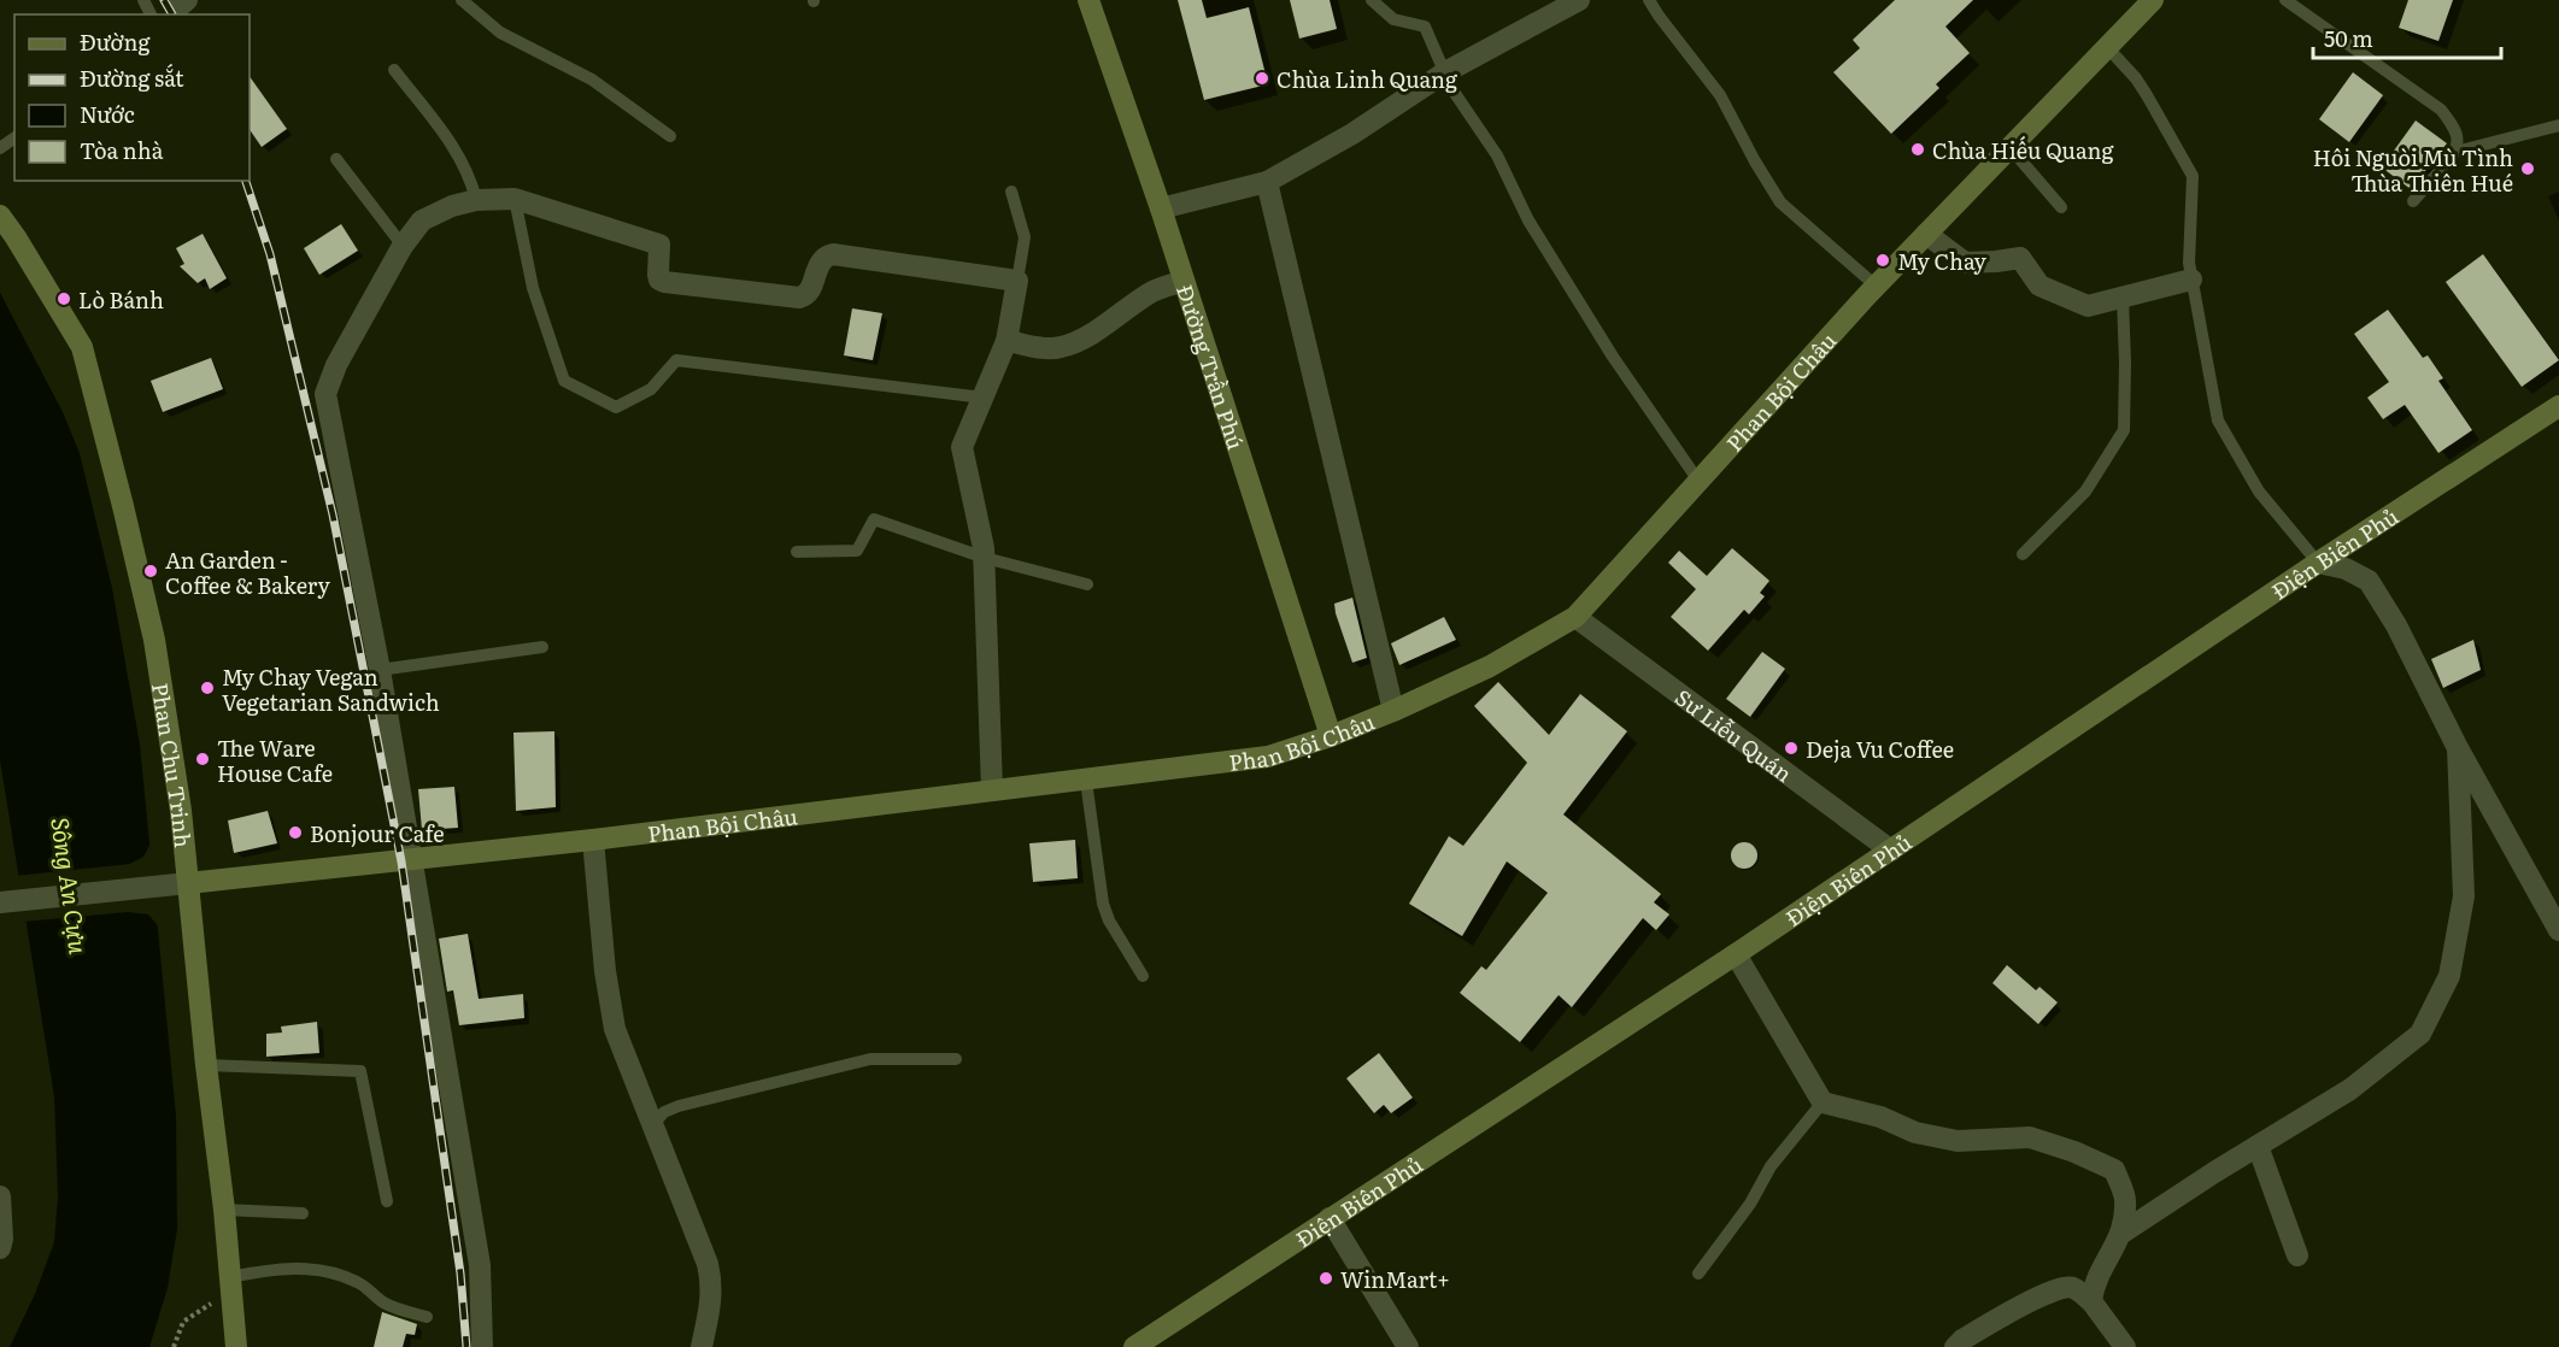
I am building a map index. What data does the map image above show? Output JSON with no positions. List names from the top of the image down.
{
  "streets": {
    "street": [
      "Đường Trần Phú",
      "Phan Bội Châu",
      "Điện Biên Phủ",
      "Sư Liễu Quán",
      "Phan Chu Trinh"
    ]
  },
  "crossings": [
    ["Đường Trần Phú", "Phan Bội Châu"],
    ["Phan Bội Châu", "Sư Liễu Quán"],
    ["Phan Bội Châu", "Phan Chu Trinh"],
    ["Điện Biên Phủ", "Sư Liễu Quán"]
  ],
  "water": ["Sông An Cựu"],
  "places": [
    "Chùa Linh Quang",
    "Chùa Hiếu Quang",
    "Hôi Nguòi Mù Tình Thùa Thiên Hué",
    "My Chay",
    "Lò Bánh",
    "An Garden - Coffee & Bakery",
    "My Chay Vegan Vegetarian Sandwich",
    "Deja Vu Coffee",
    "The Ware House Cafe",
    "Bonjour Cafe",
    "WinMart+"
  ],
  "legend": [
    "Đường",
    "Đường sắt",
    "Nước",
    "Tòa nhà"
  ],
  "scale_bar": "50 m"
}
